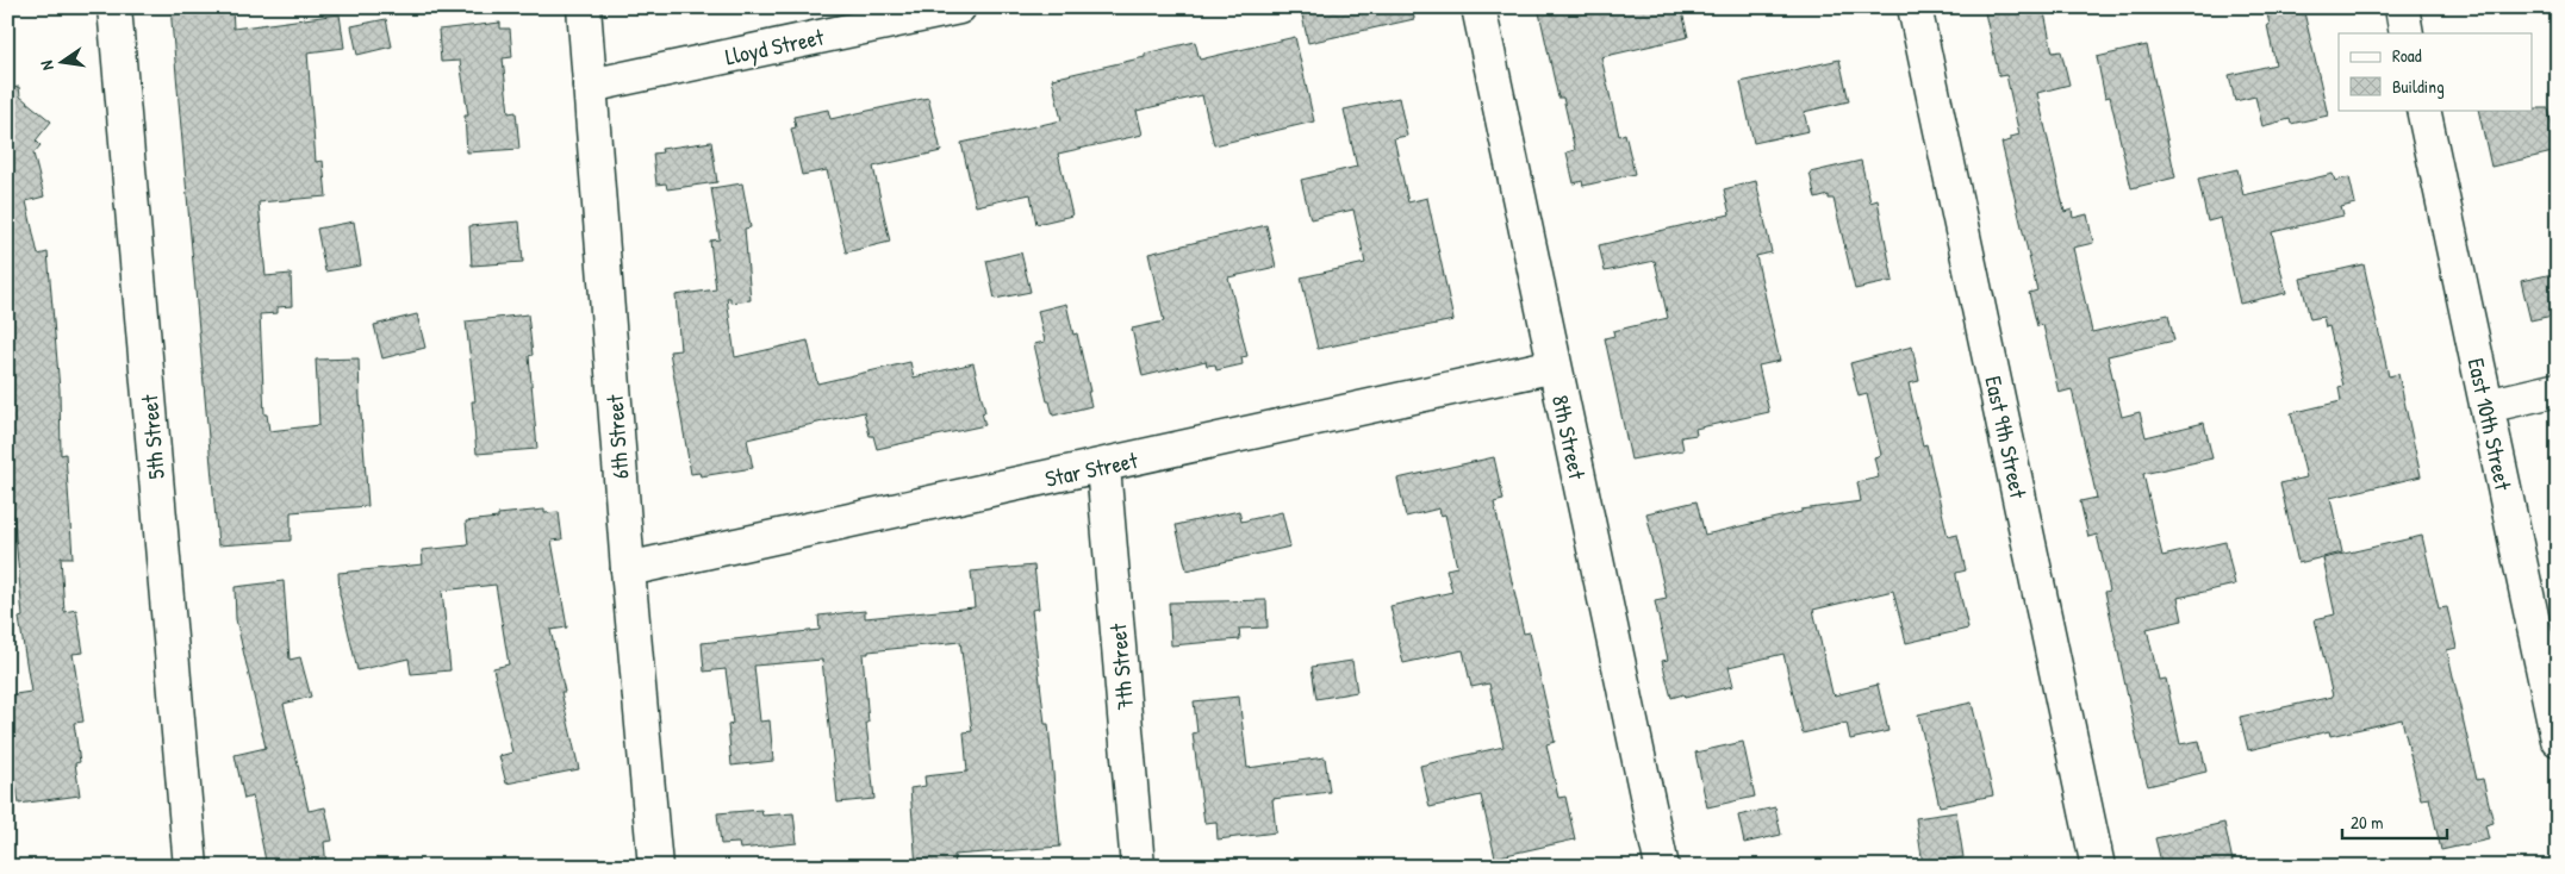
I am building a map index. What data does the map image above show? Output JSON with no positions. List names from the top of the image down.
{
  "streets": {
    "street": [
      "Lloyd Street",
      "East 10th Street",
      "5th Street",
      "6th Street",
      "8th Street",
      "East 9th Street",
      "Star Street",
      "7th Street"
    ]
  },
  "crossings": [
    ["Lloyd Street", "6th Street"],
    ["6th Street", "Star Street"],
    ["8th Street", "Star Street"],
    ["Star Street", "7th Street"]
  ],
  "legend": ["Road", "Building"],
  "scale_bar": "20 m",
  "north": "left"
}
